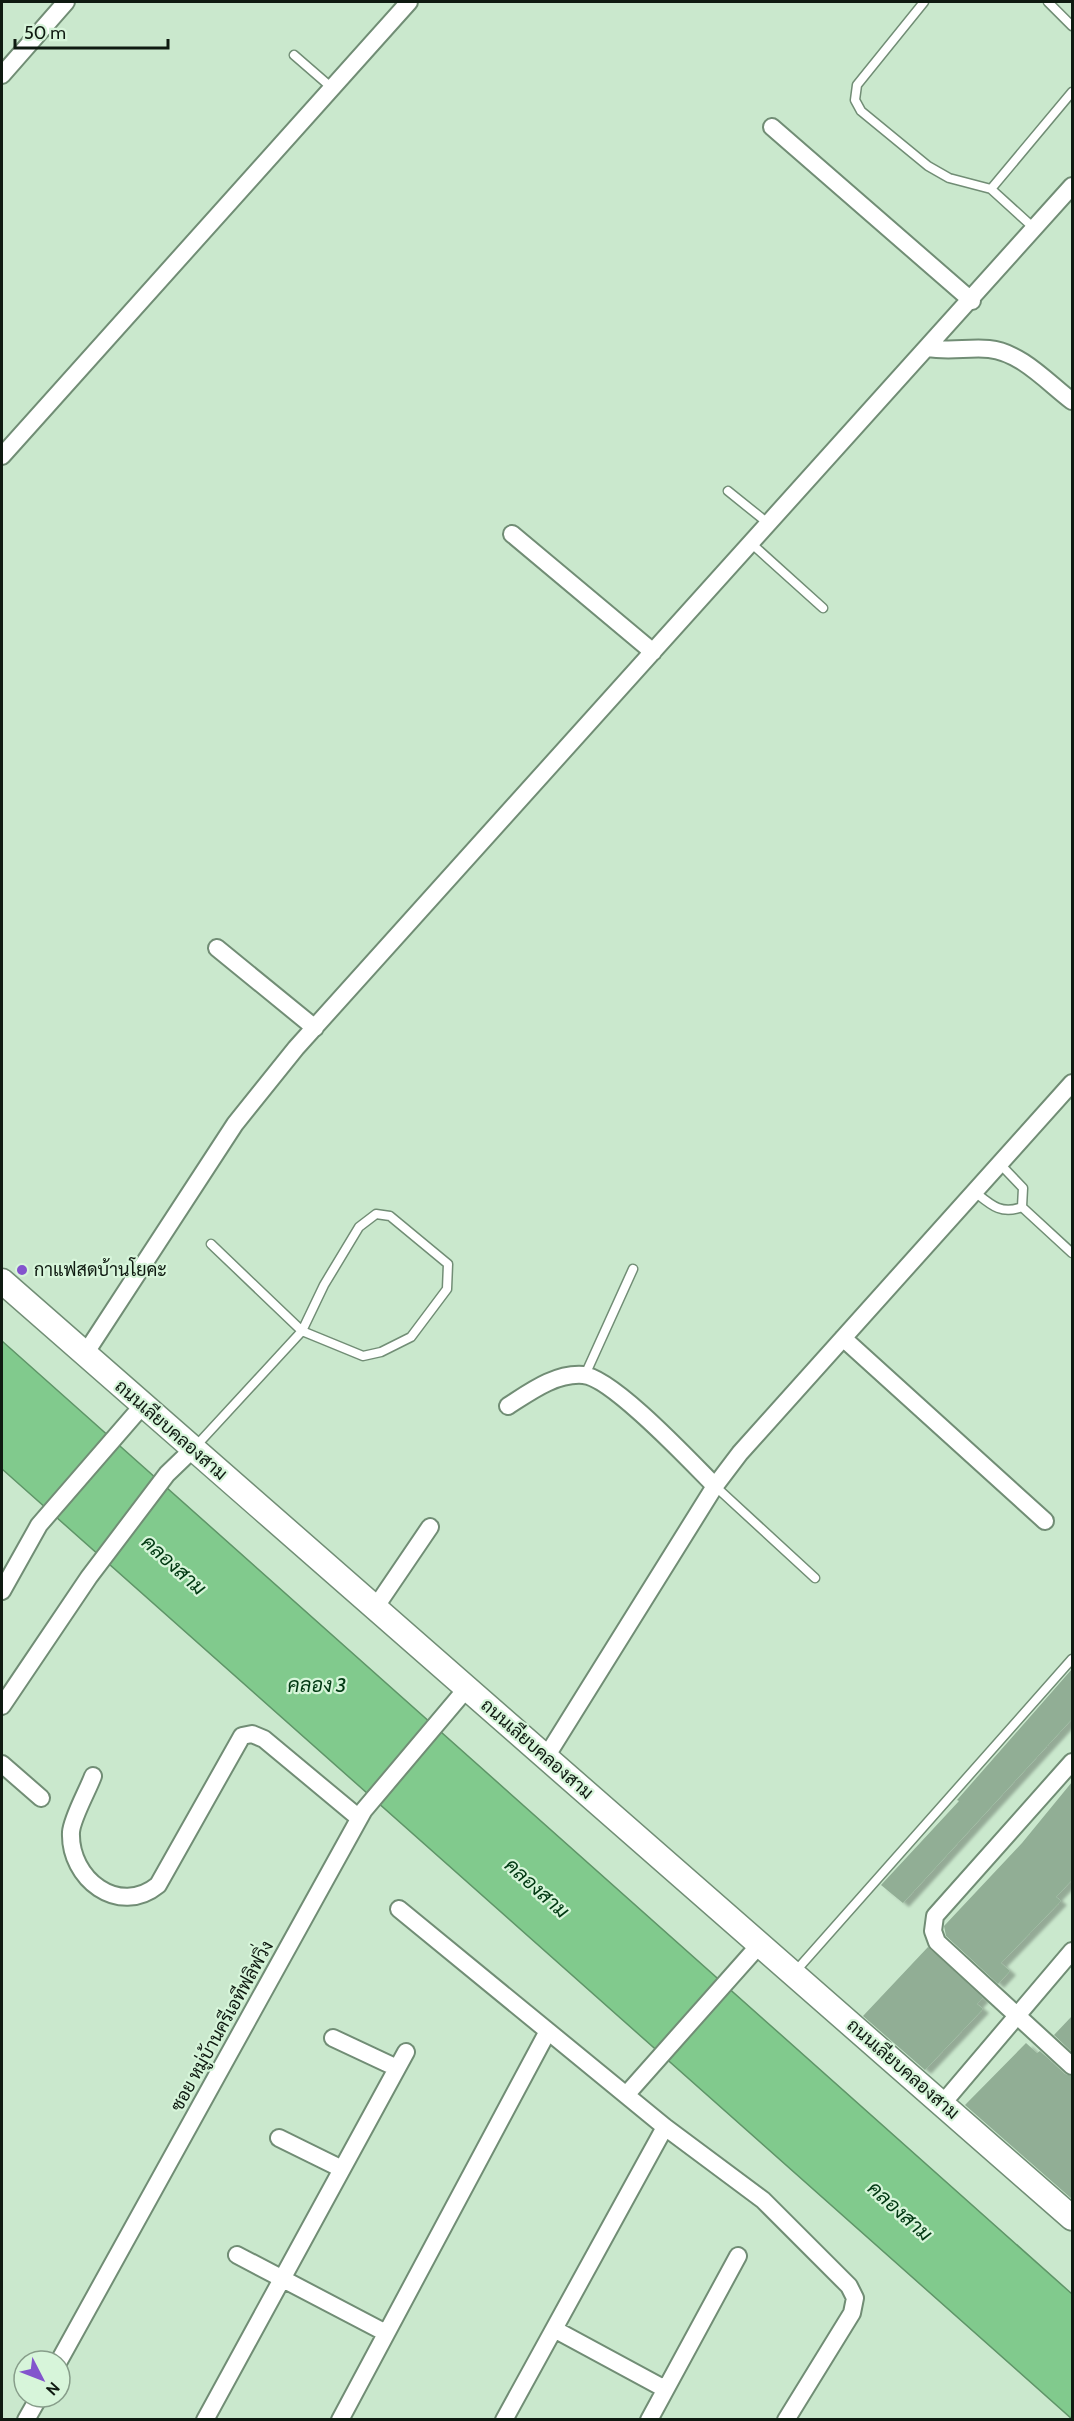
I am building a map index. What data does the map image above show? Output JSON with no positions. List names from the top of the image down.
{
  "streets": {
    "main road": ["ถนนเลียบคลองสาม"],
    "street": ["ซอย หมู่บ้านครีเอทีฟลิฟวิ่ง"]
  },
  "crossings": [
    ["ถนนเลียบคลองสาม", "ซอย หมู่บ้านครีเอทีฟลิฟวิ่ง"]
  ],
  "water": ["คลองสาม", "คลอง 3"],
  "places": ["กาแฟสดบ้านโยคะ"],
  "scale_bar": "50 m",
  "north": "bottom right"
}
